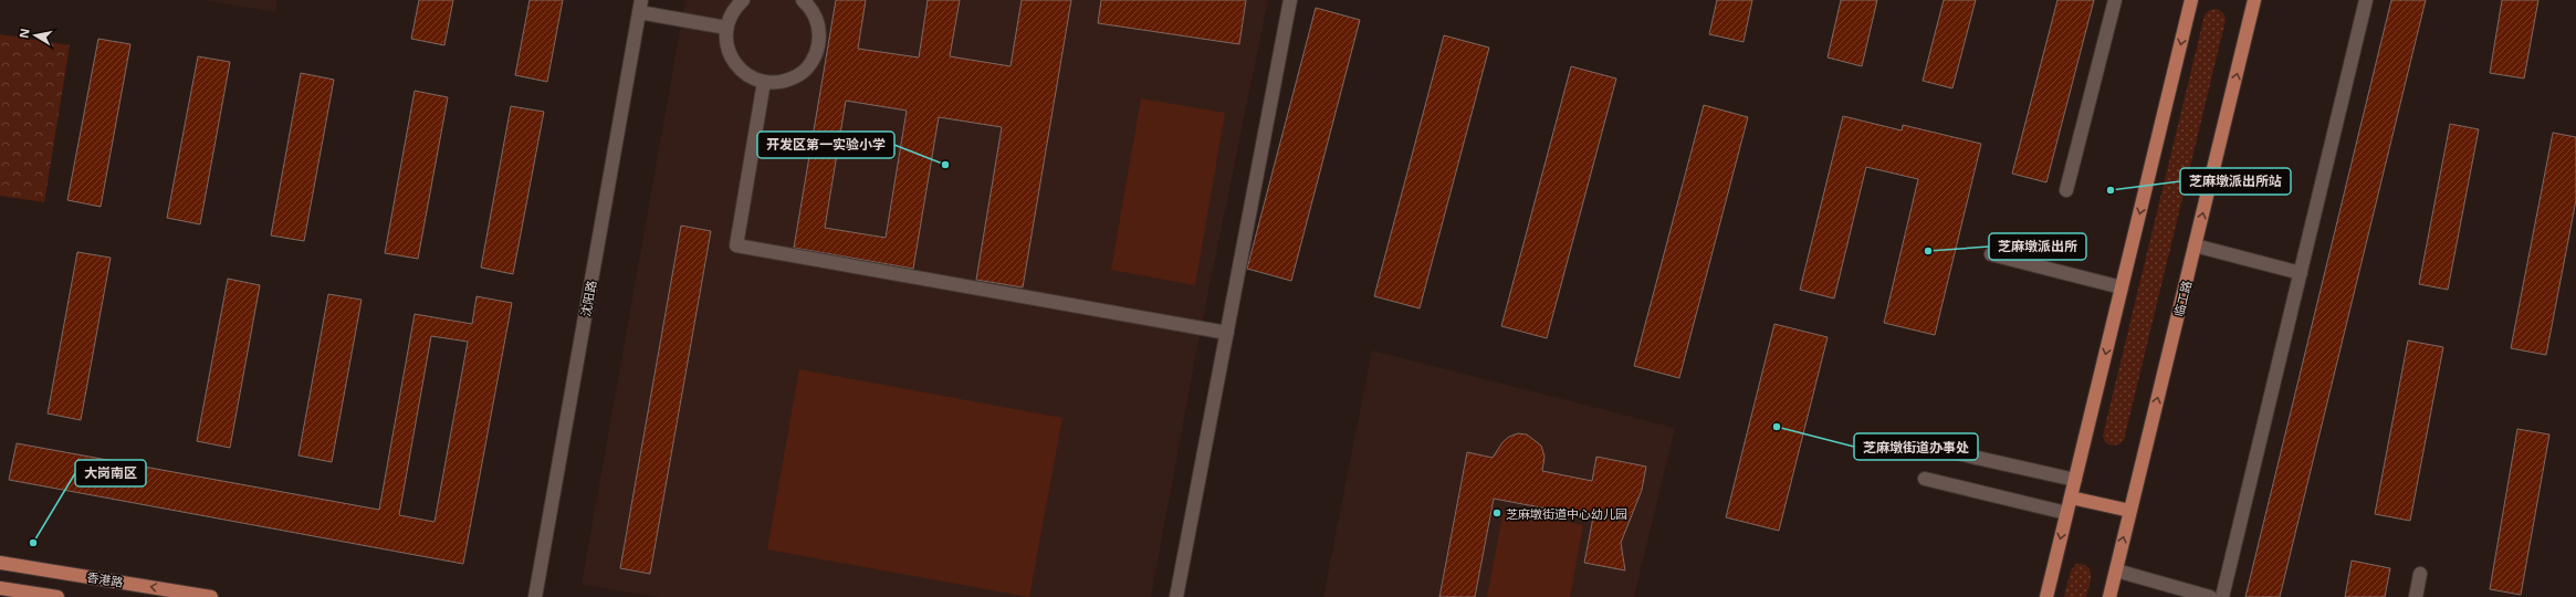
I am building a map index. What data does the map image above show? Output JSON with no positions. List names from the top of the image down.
{
  "streets": {
    "main road": ["临工路", "香港路"],
    "street": ["沈阳路"]
  },
  "one_way": ["香港路"],
  "places": [
    "开发区第一实验小学",
    "芝麻墩派出所站",
    "芝麻墩派出所",
    "芝麻墩街道办事处",
    "芝麻墩街道中心幼儿园",
    "大岗南区"
  ],
  "north": "left"
}
